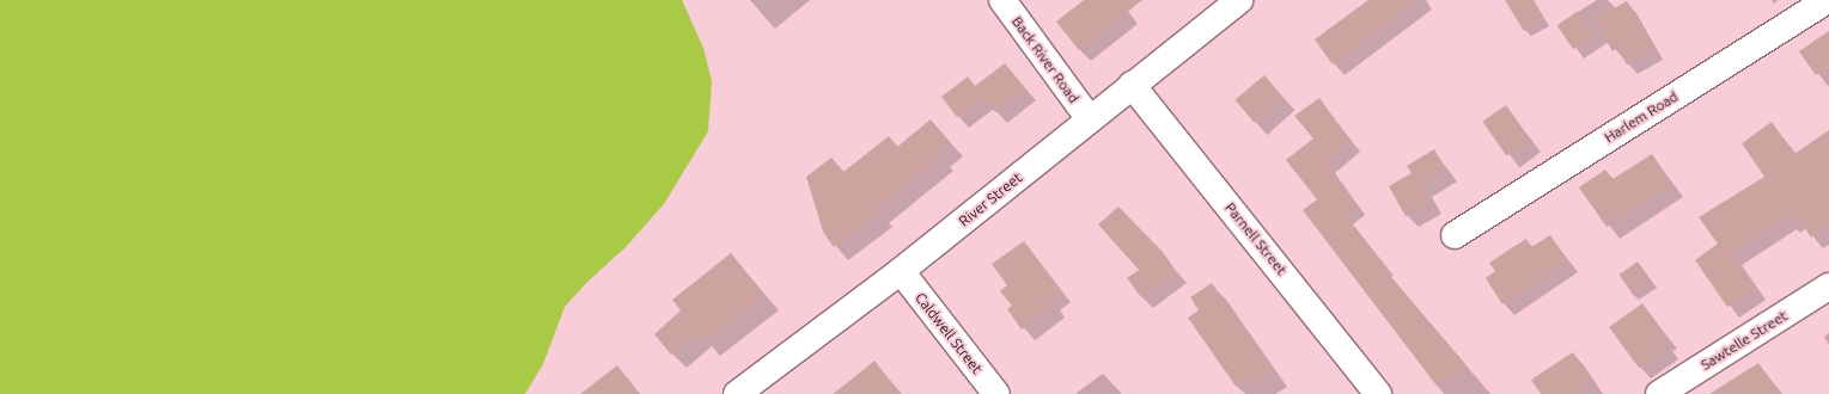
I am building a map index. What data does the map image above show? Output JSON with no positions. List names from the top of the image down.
{
  "streets": {
    "street": [
      "Back River Road",
      "Harlem Road",
      "River Street",
      "Parnell Street",
      "Caldwell Street",
      "Sawtelle Street"
    ]
  },
  "crossings": [
    ["Back River Road", "River Street"],
    ["River Street", "Parnell Street"],
    ["River Street", "Caldwell Street"]
  ]
}
